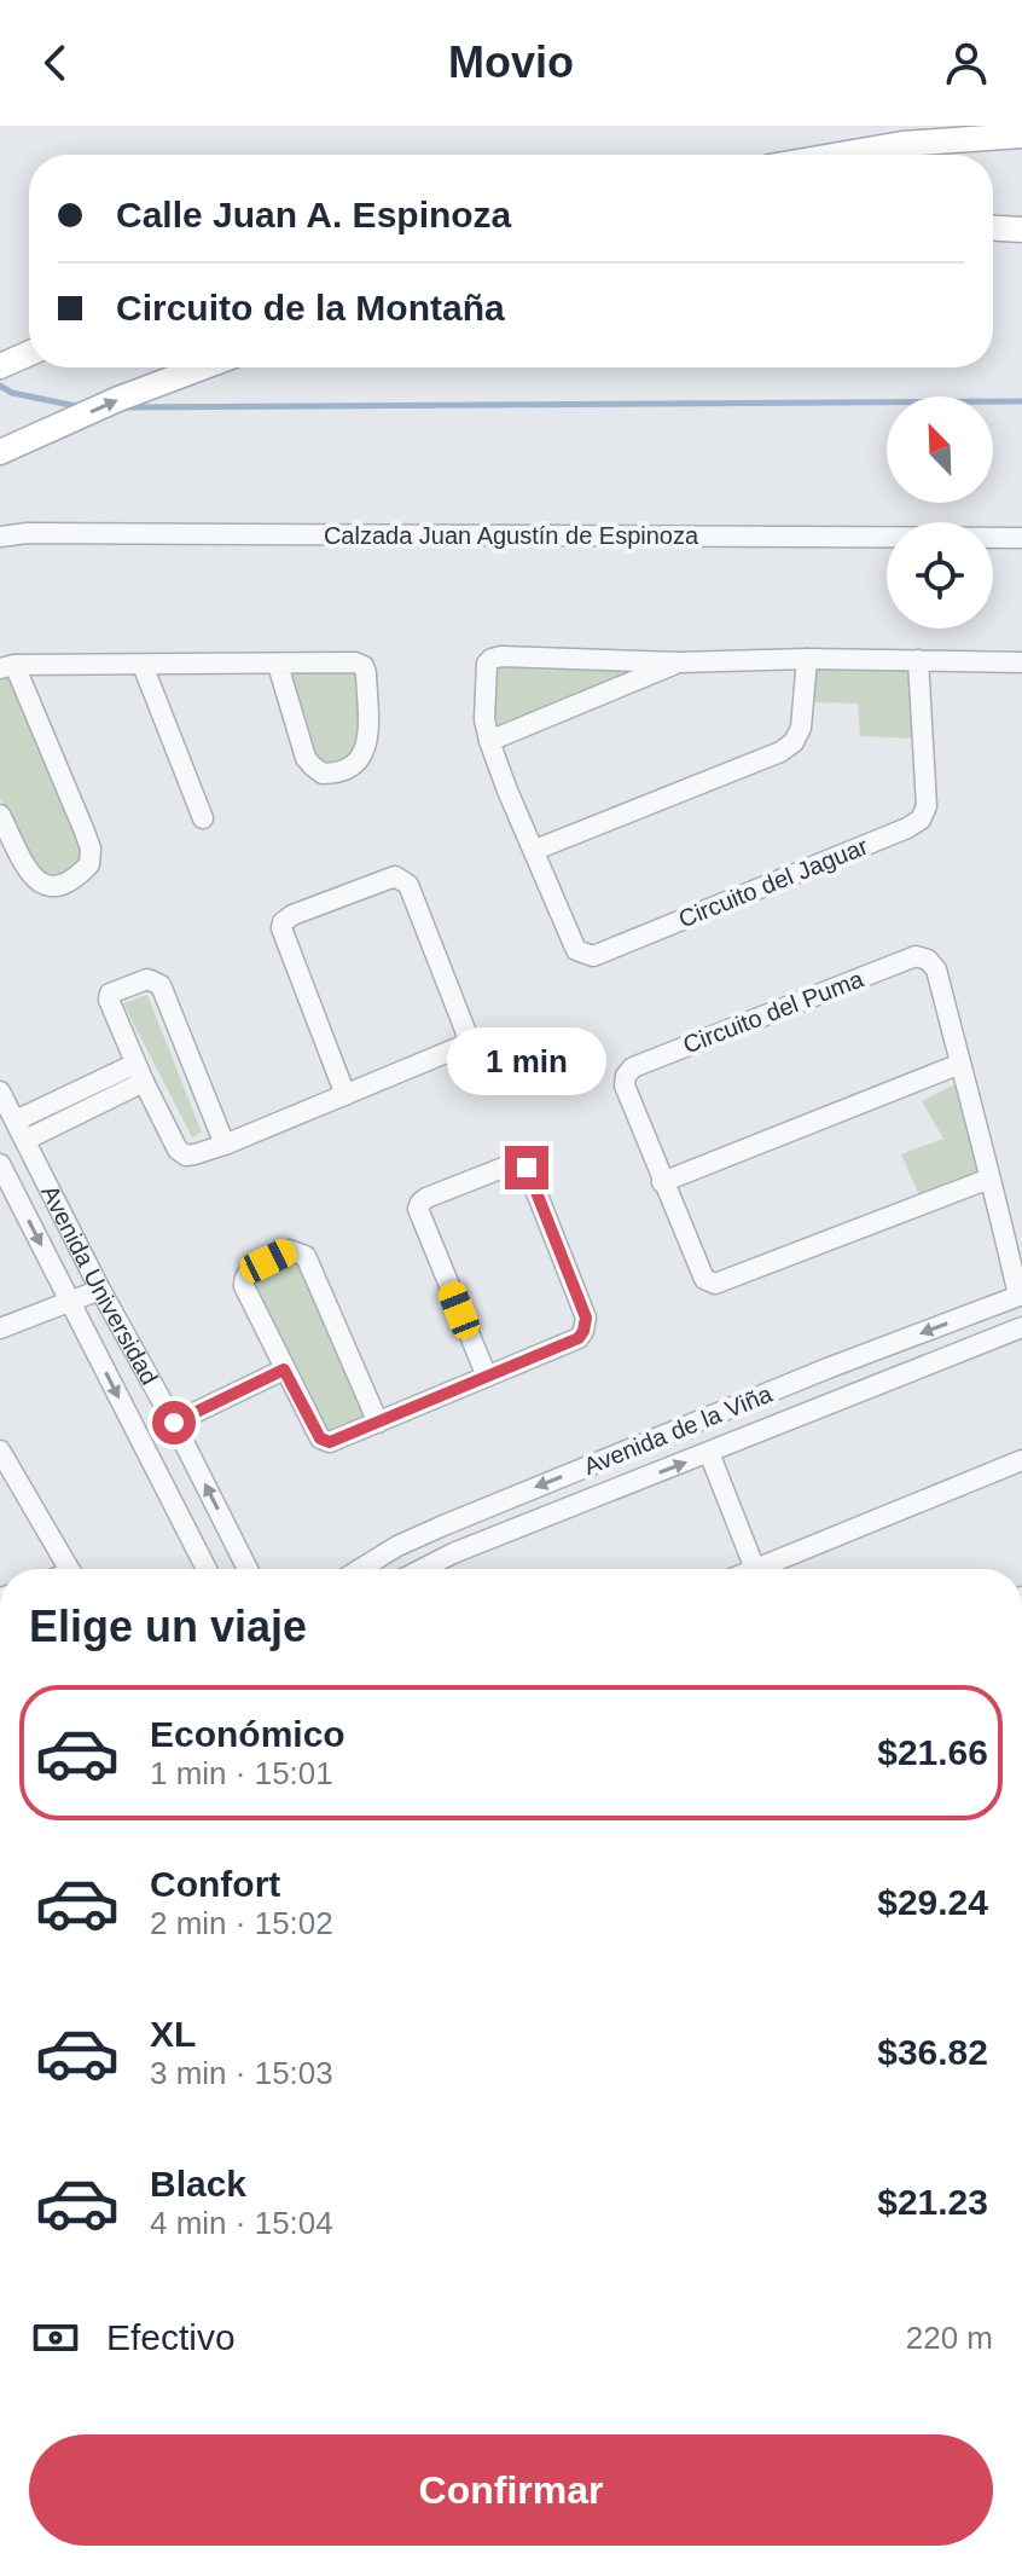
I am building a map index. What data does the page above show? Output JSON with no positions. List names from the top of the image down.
{
  "streets": {
    "street": [
      "Calzada Juan Agustín de Espinoza",
      "Circuito del Jaguar",
      "Circuito del Puma",
      "Avenida Universidad",
      "Avenida de la Viña"
    ]
  },
  "crossings": [
    ["Circuito del Puma", "Avenida de la Viña"]
  ],
  "north": "top left",
  "page": {
    "header": "Movio",
    "banner": ["Calle Juan A. Espinoza", "Circuito de la Montaña"],
    "bubble": "1 min",
    "heading": "Elige un viaje",
    "list": [
      {
        "name": "Económico",
        "note": "1 min · 15:01",
        "value": "$21.66"
      },
      {
        "name": "Confort",
        "note": "2 min · 15:02",
        "value": "$29.24"
      },
      {
        "name": "XL",
        "note": "3 min · 15:03",
        "value": "$36.82"
      },
      {
        "name": "Black",
        "note": "4 min · 15:04",
        "value": "$21.23"
      }
    ],
    "pay": ["Efectivo", "220 m"],
    "buttons": "Confirmar"
  }
}
